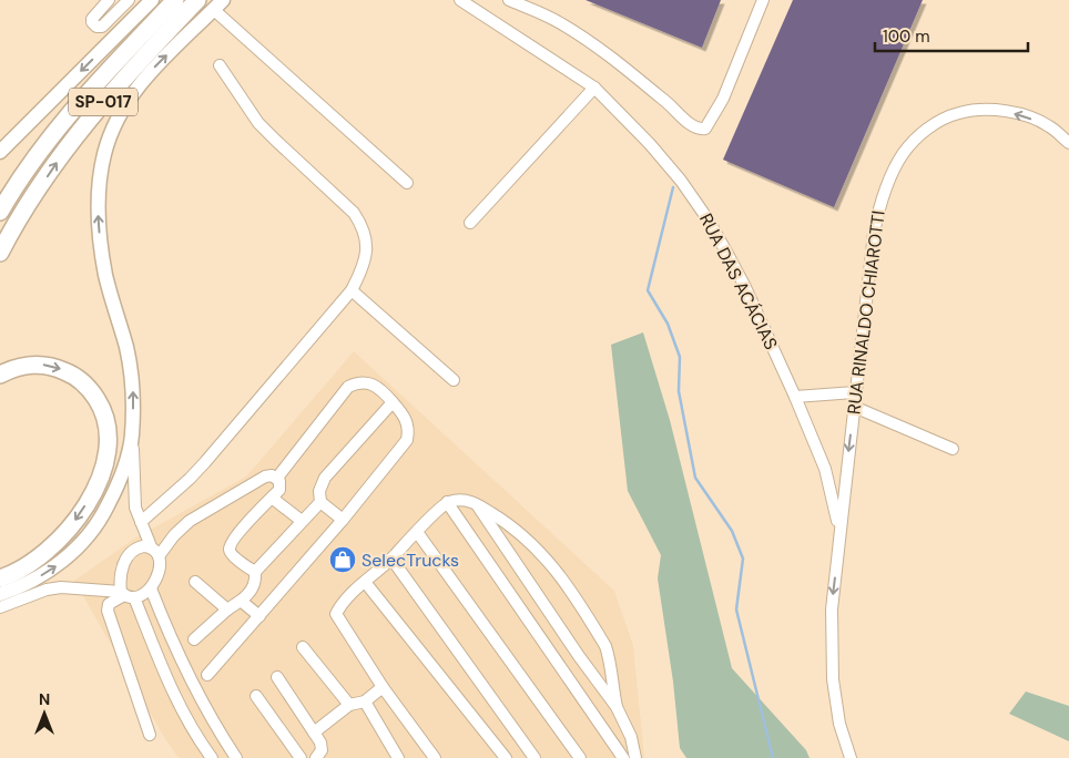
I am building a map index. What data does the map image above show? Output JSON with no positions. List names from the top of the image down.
{
  "streets": {
    "highway": ["SP-017"],
    "street": ["RUA DAS ACÁCIAS", "RUA RINALDO CHIAROTTI"]
  },
  "crossings": [
    ["RUA DAS ACÁCIAS", "RUA RINALDO CHIAROTTI"]
  ],
  "one_way": ["RUA RINALDO CHIAROTTI"],
  "places": {
    "shop": ["SelecTrucks"]
  },
  "scale_bar": "100 m",
  "north": "top"
}
